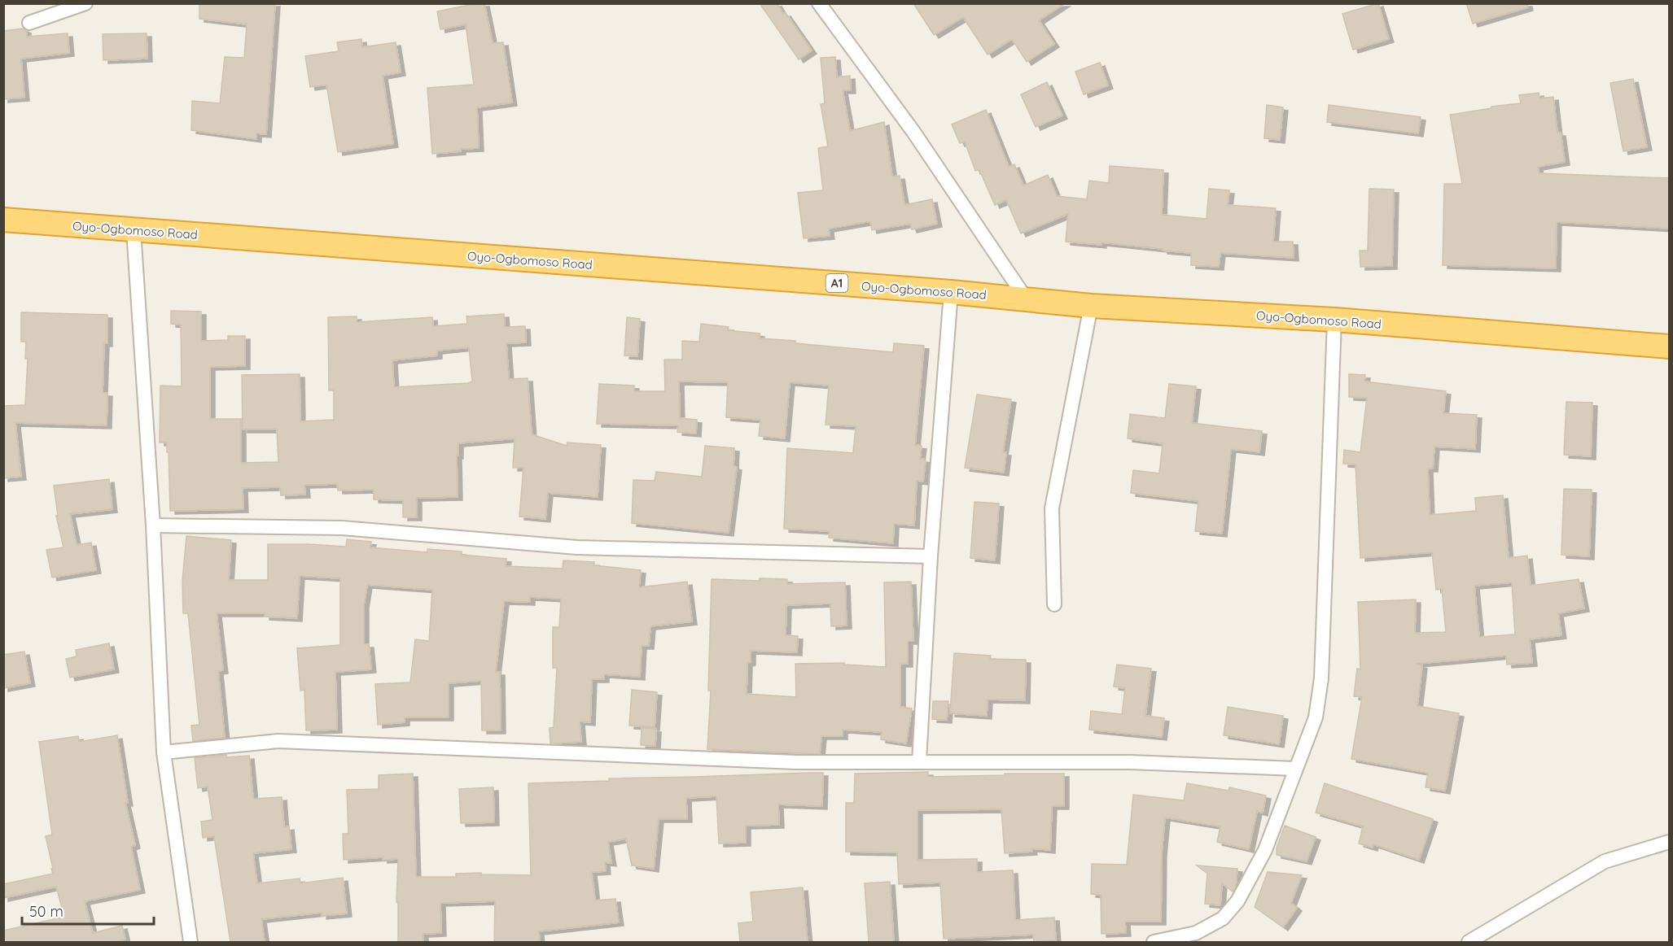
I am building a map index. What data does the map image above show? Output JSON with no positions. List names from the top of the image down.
{
  "streets": {
    "highway": ["Oyo-Ogbomoso Road", "A1"]
  },
  "scale_bar": "50 m"
}
